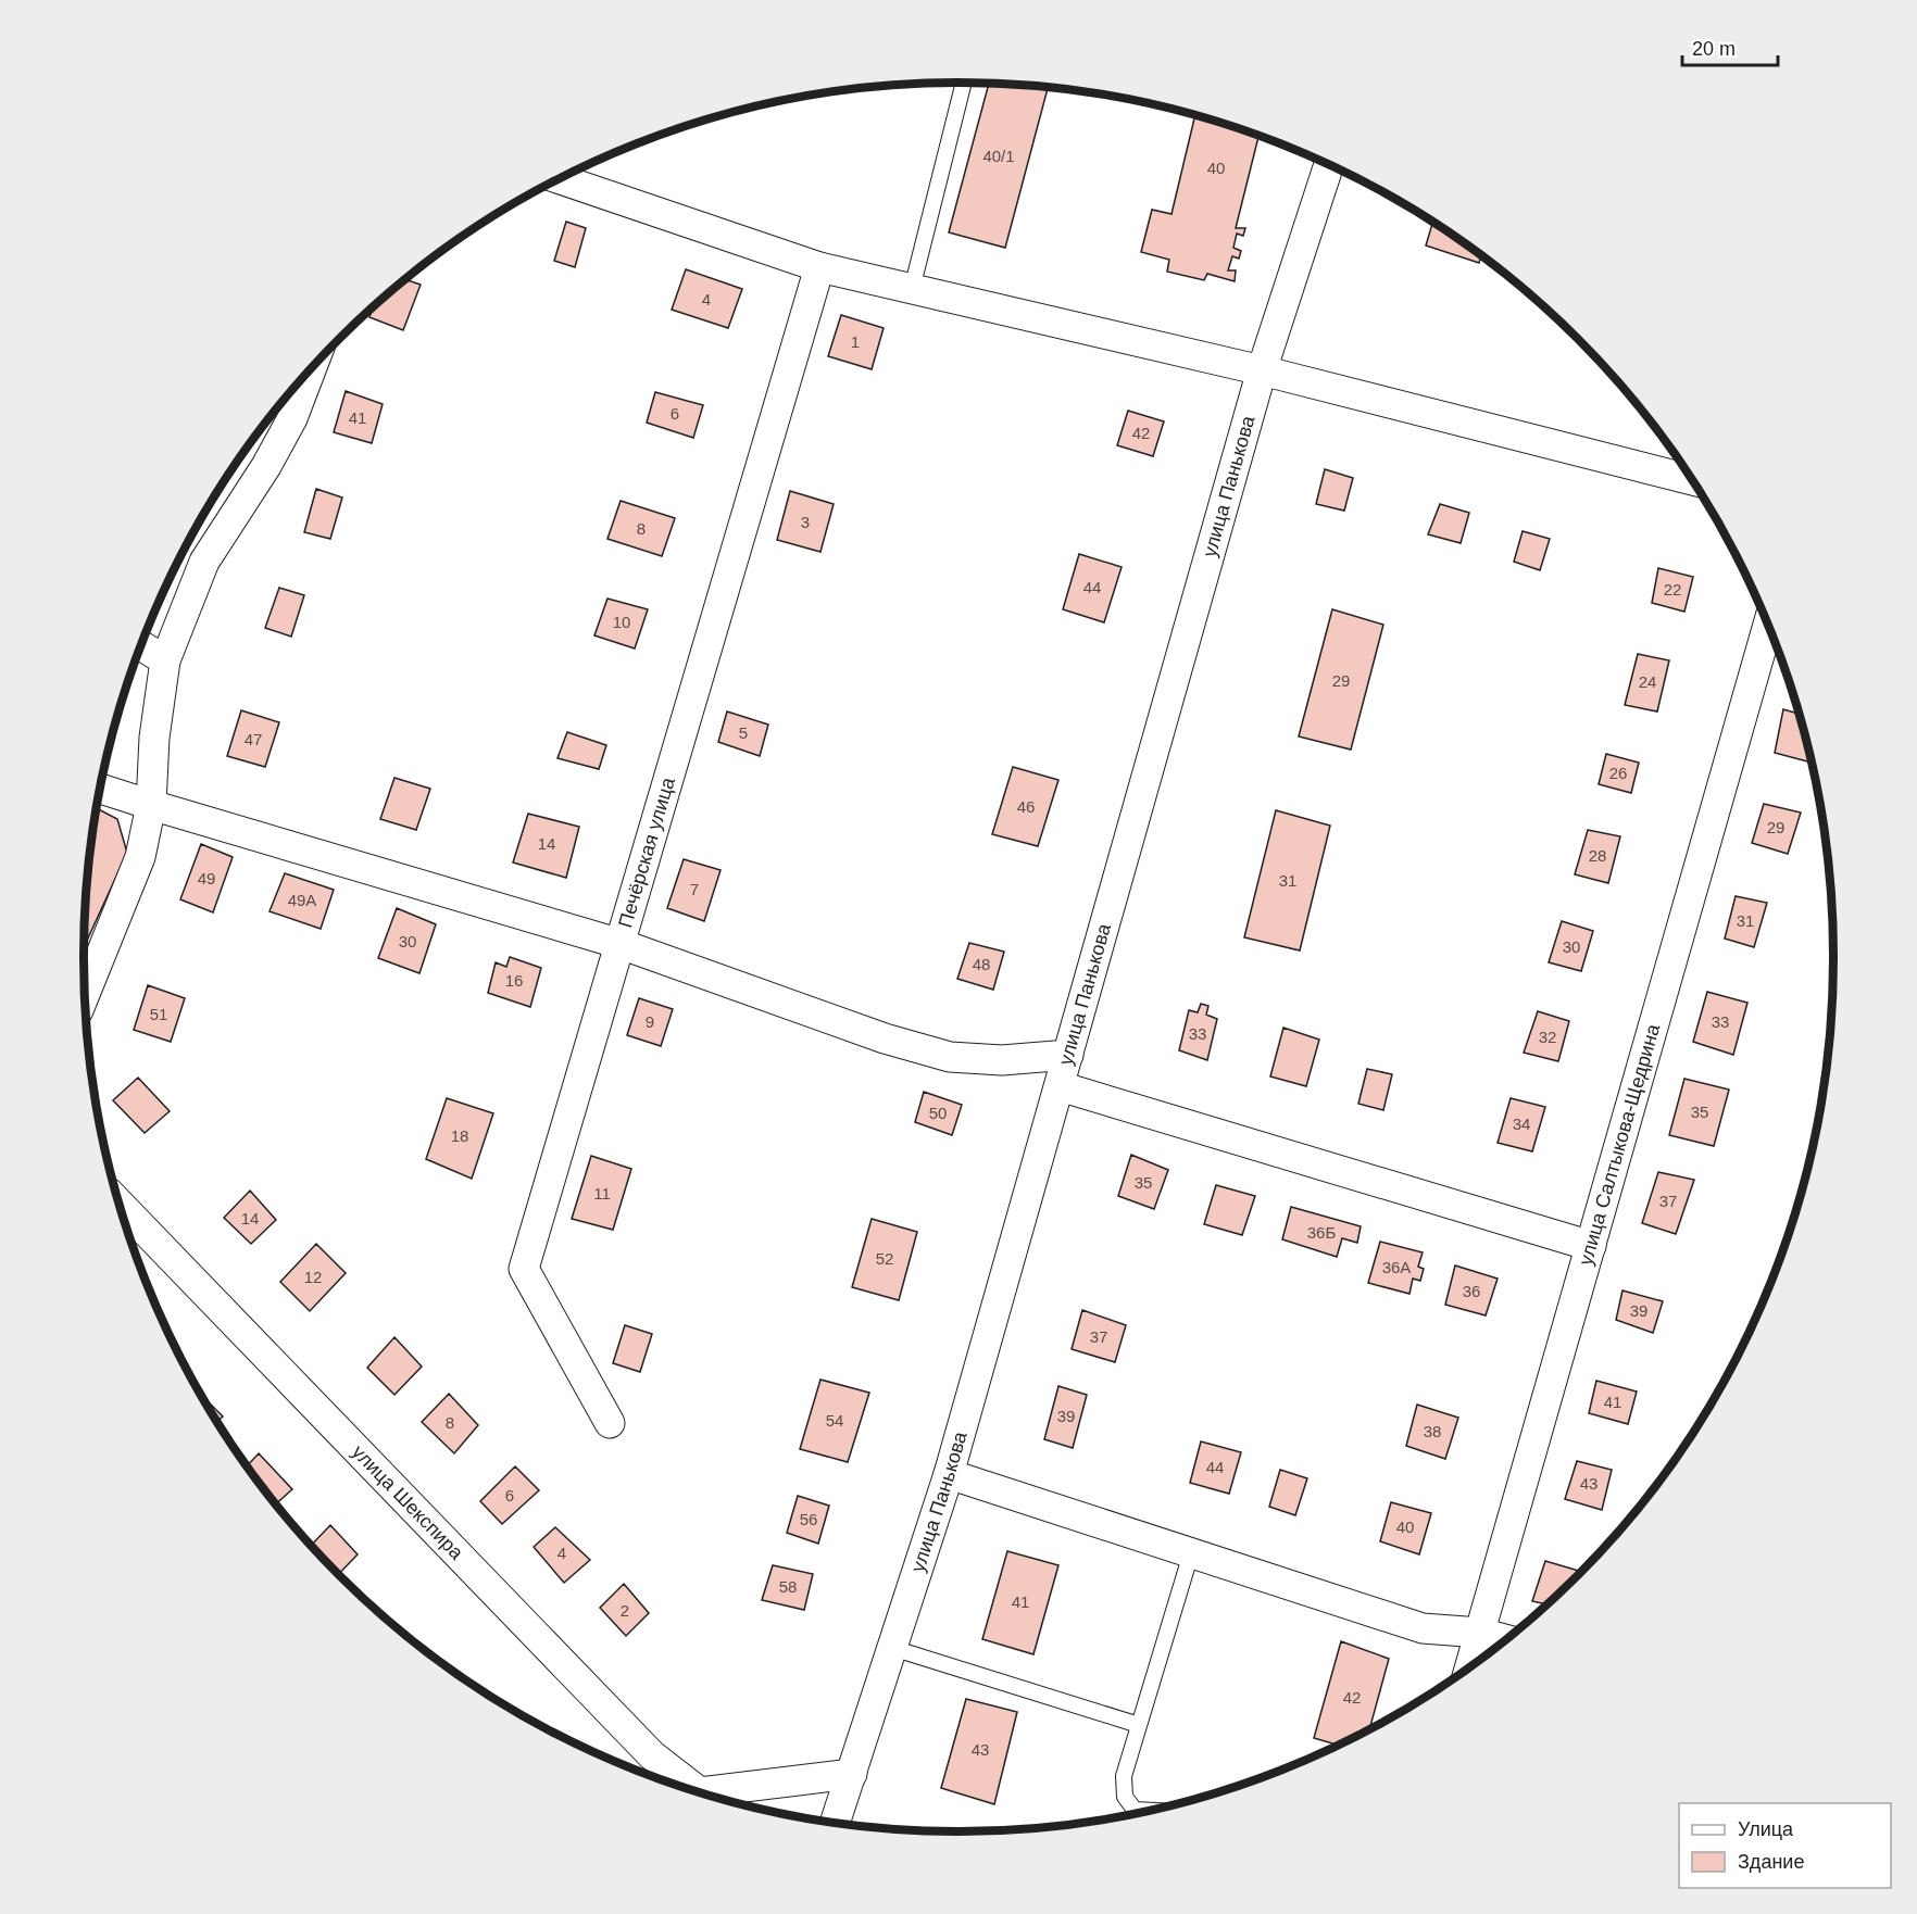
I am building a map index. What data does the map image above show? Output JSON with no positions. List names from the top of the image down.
{
  "streets": {
    "street": [
      "улица Панькова",
      "Печёрская улица",
      "улица Салтыкова-Щедрина",
      "улица Шекспира"
    ]
  },
  "house_numbers": [
    "40/1",
    "40",
    "4",
    "1",
    "6",
    "41",
    "42",
    "3",
    "8",
    "44",
    "22",
    "10",
    "29",
    "24",
    "5",
    "47",
    "26",
    "46",
    "29",
    "14",
    "28",
    "49",
    "31",
    "7",
    "49А",
    "31",
    "30",
    "30",
    "48",
    "16",
    "51",
    "9",
    "33",
    "33",
    "32",
    "35",
    "50",
    "34",
    "18",
    "35",
    "11",
    "37",
    "14",
    "36Б",
    "52",
    "36А",
    "12",
    "36",
    "39",
    "37",
    "41",
    "39",
    "54",
    "8",
    "38",
    "44",
    "43",
    "6",
    "56",
    "40",
    "4",
    "58",
    "41",
    "2",
    "42",
    "43"
  ],
  "legend": ["Улица", "Здание"],
  "scale_bar": "20 m"
}
